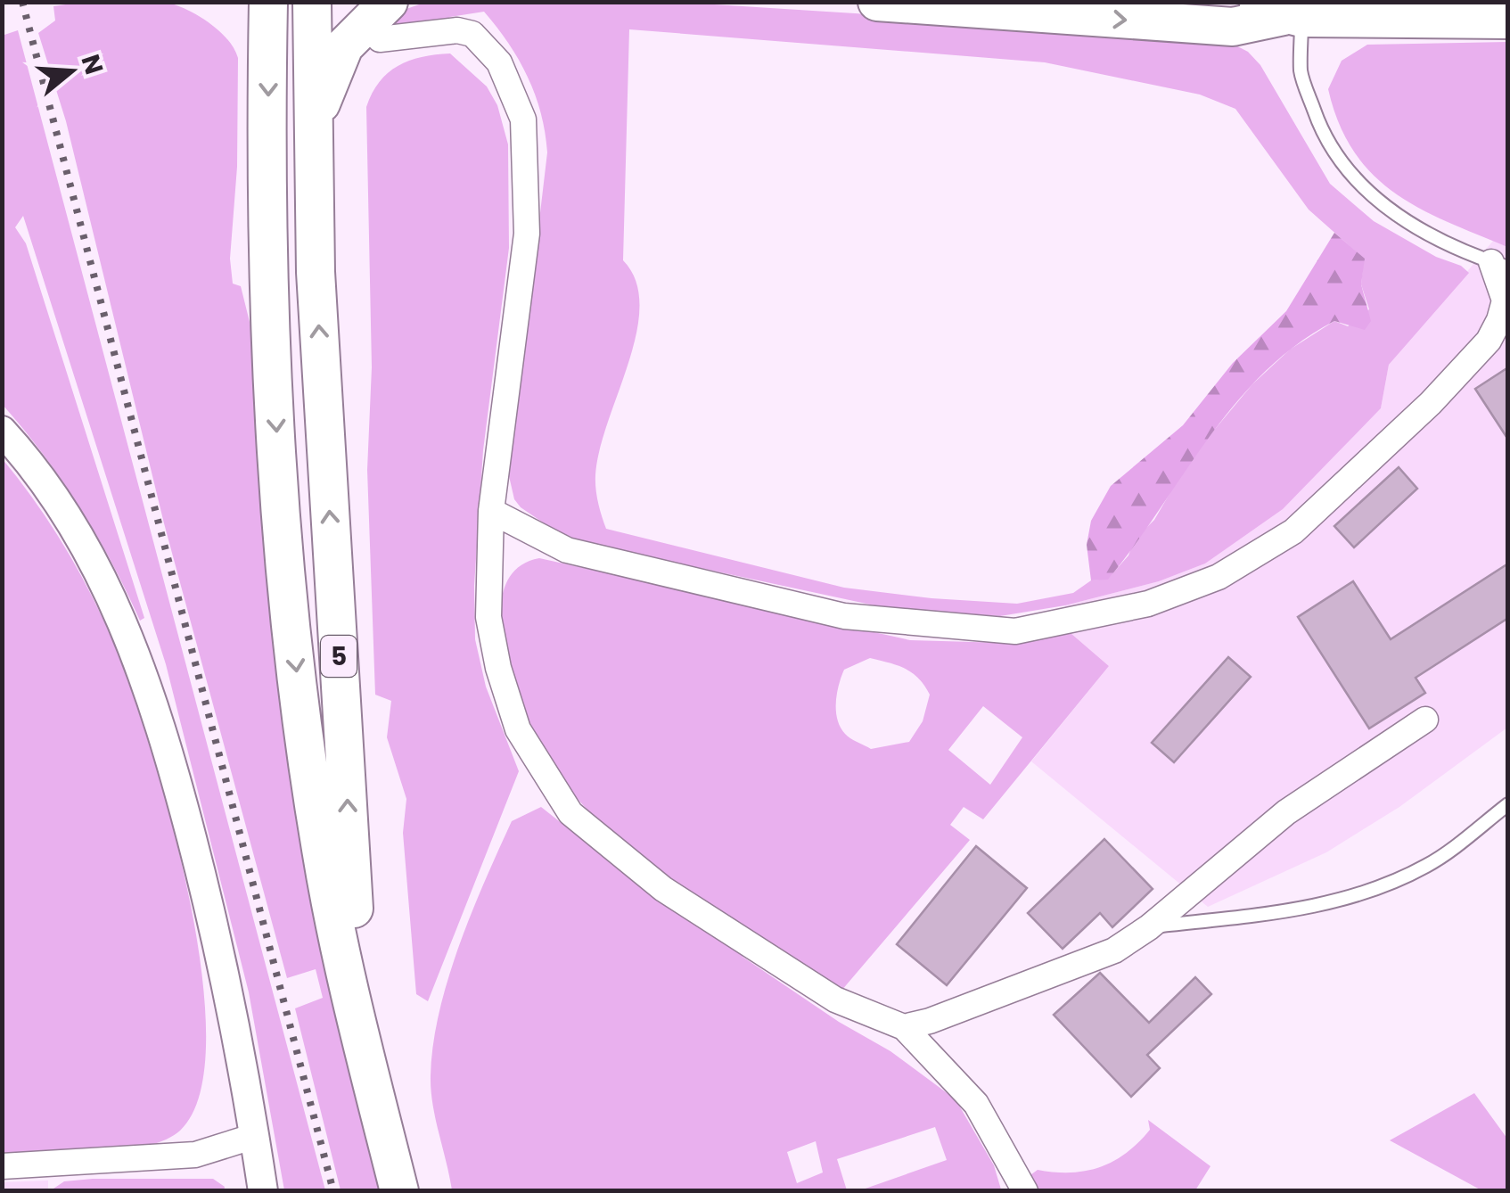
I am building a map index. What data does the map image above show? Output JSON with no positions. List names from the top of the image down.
{
  "streets": {
    "main road": ["5"]
  },
  "north": "right"
}
